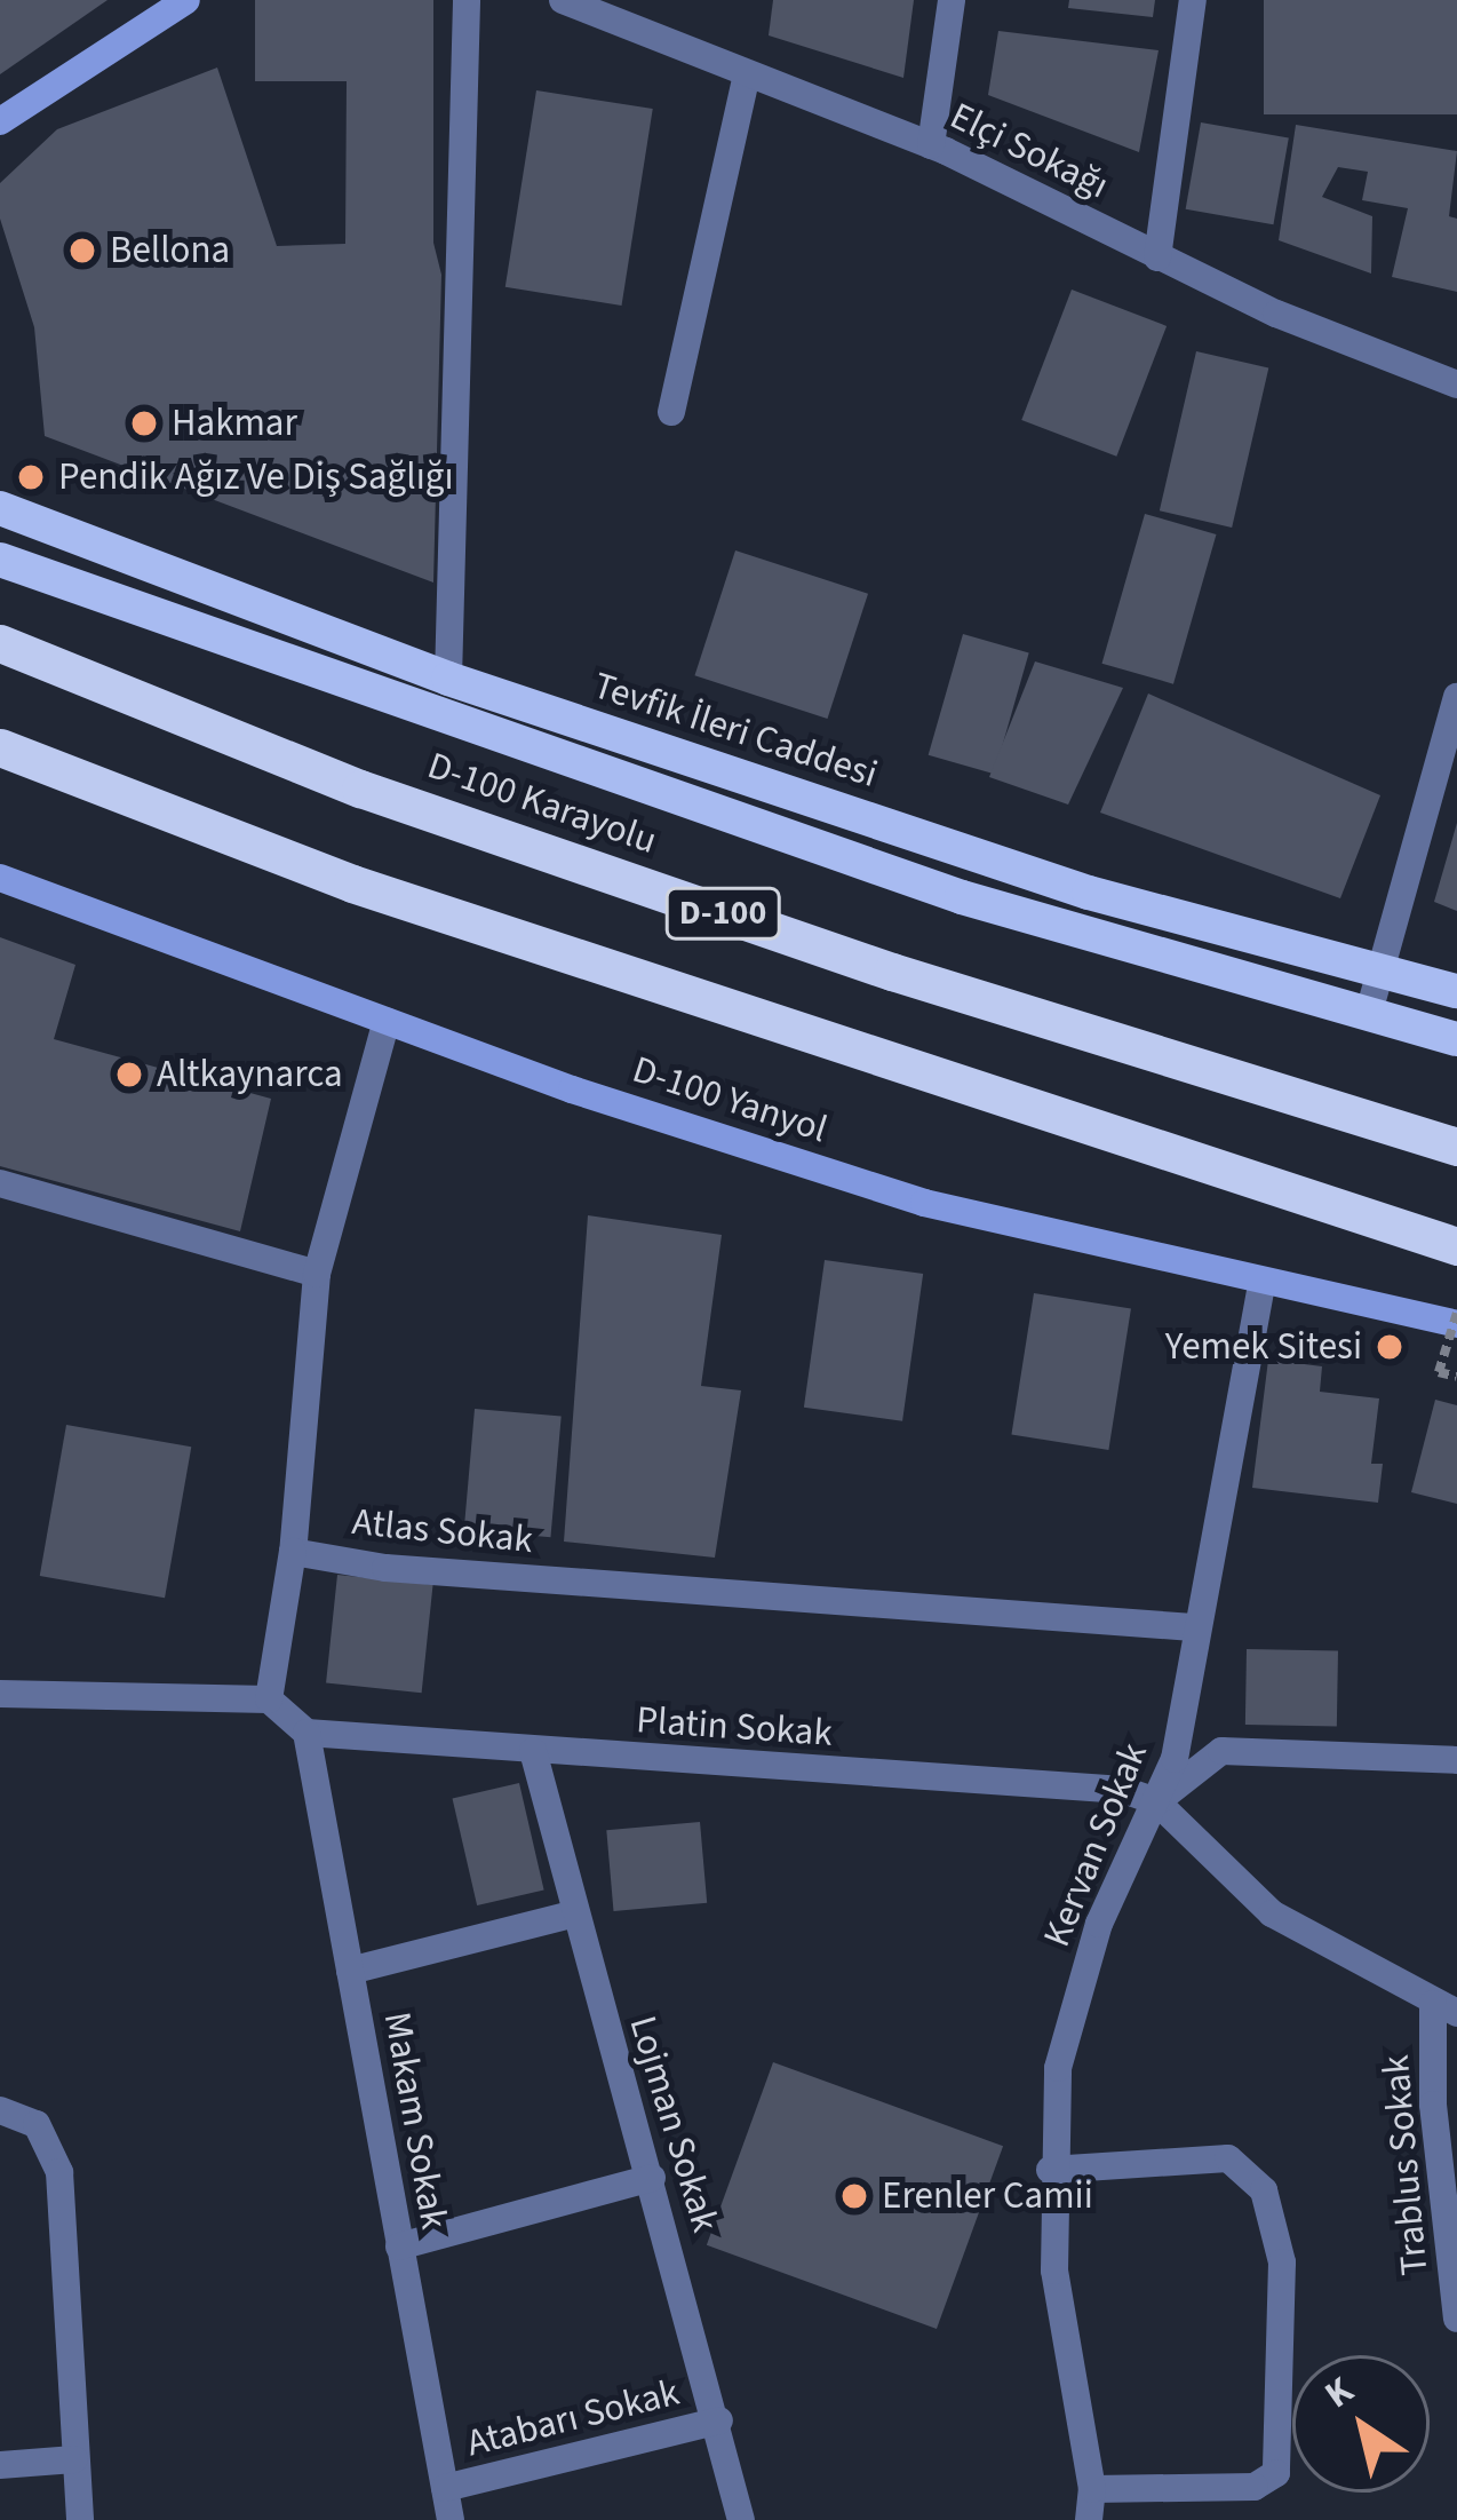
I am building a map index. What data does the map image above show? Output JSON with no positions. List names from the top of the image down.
{
  "streets": {
    "highway": ["D-100 Karayolu", "D-100"],
    "main road": ["Tevfik İleri Caddesi", "D-100 Yanyol"],
    "street": [
      "Elçi Sokağı",
      "Atlas Sokak",
      "Platin Sokak",
      "Kervan Sokak",
      "Makam Sokak",
      "Lojman Sokak",
      "Trablus Sokak",
      "Atabarı Sokak"
    ]
  },
  "crossings": [
    ["D-100 Yanyol", "Atlas Sokak"],
    ["D-100 Yanyol", "Kervan Sokak"],
    ["Atlas Sokak", "Kervan Sokak"],
    ["Platin Sokak", "Kervan Sokak"],
    ["Platin Sokak", "Makam Sokak"],
    ["Platin Sokak", "Lojman Sokak"],
    ["Makam Sokak", "Atabarı Sokak"],
    ["Lojman Sokak", "Atabarı Sokak"]
  ],
  "places": [
    "Bellona",
    "Hakmar",
    "Pendi̇k Ağız Ve Diş Sağlığı",
    "Altkaynarca",
    "Yemek Sitesi",
    "Erenler Camii"
  ],
  "north": "top left"
}
